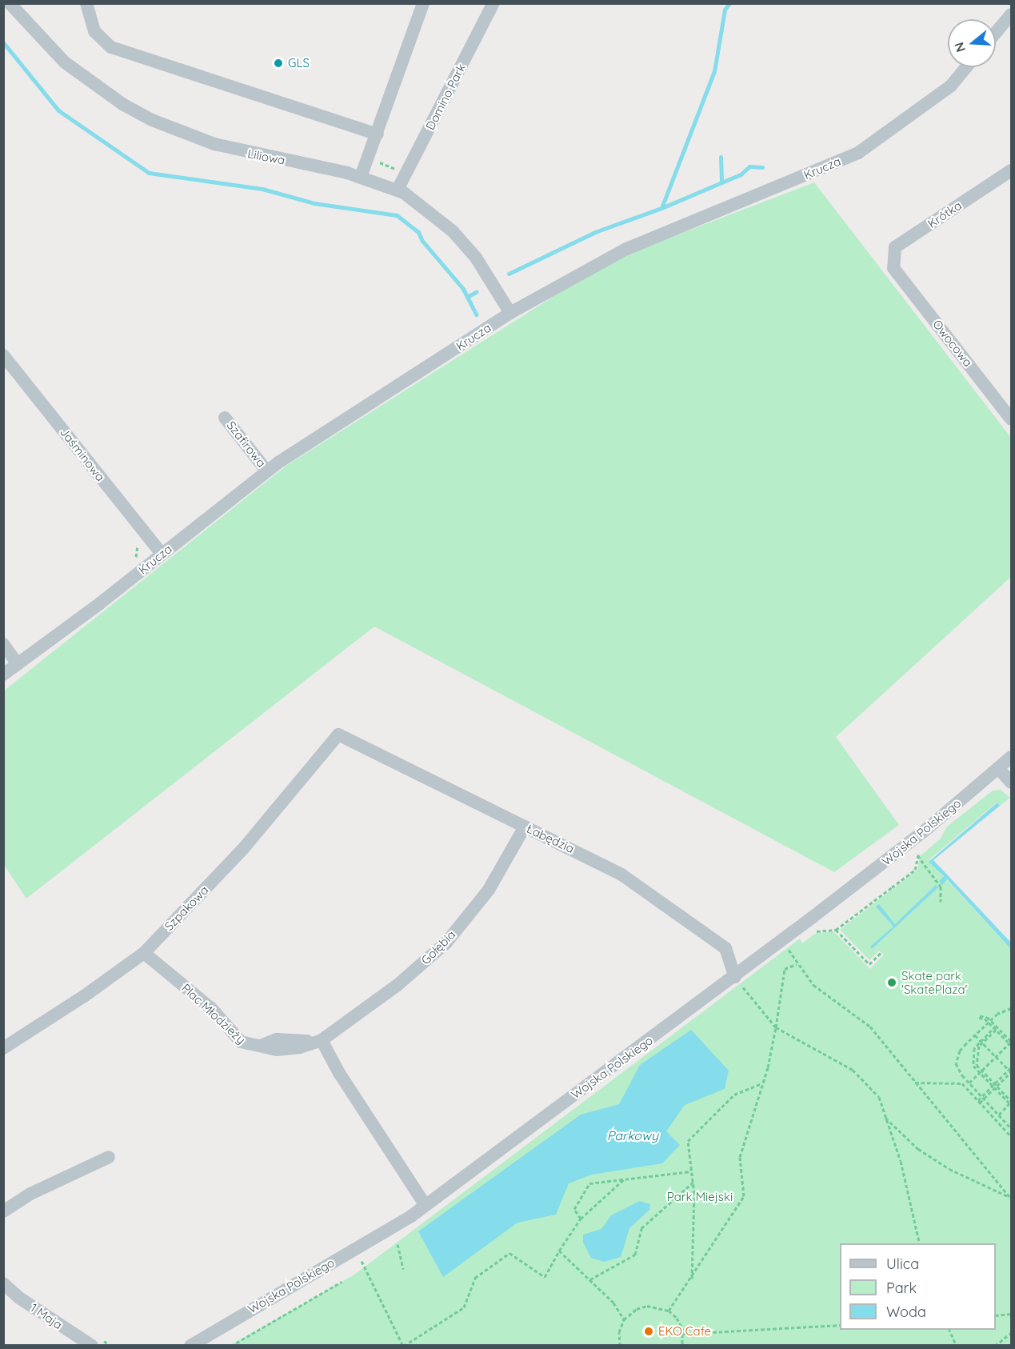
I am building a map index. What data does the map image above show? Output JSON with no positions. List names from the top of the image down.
{
  "streets": {
    "street": [
      "Domino Park",
      "Liliowa",
      "Krucza",
      "Krótka",
      "Owocowa",
      "Szafirowa",
      "Jaśminowa",
      "Wojska Polskiego",
      "Łabędzia",
      "Szpakowa",
      "Gołębia",
      "Plac Młodzieży",
      "1 Maja"
    ]
  },
  "crossings": [
    ["Domino Park", "Liliowa"],
    ["Liliowa", "Krucza"],
    ["Krucza", "Szafirowa"],
    ["Krucza", "Jaśminowa"],
    ["Krótka", "Owocowa"],
    ["Wojska Polskiego", "Łabędzia"],
    ["Łabędzia", "Szpakowa"],
    ["Łabędzia", "Gołębia"],
    ["Szpakowa", "Plac Młodzieży"],
    ["Gołębia", "Plac Młodzieży"]
  ],
  "water": ["Parkowy"],
  "parks": ["Park Miejski"],
  "places": ["GLS", "Skate park 'SkatePlaza'", "EKO Cafe"],
  "legend": ["Ulica", "Park", "Woda"],
  "north": "left"
}
